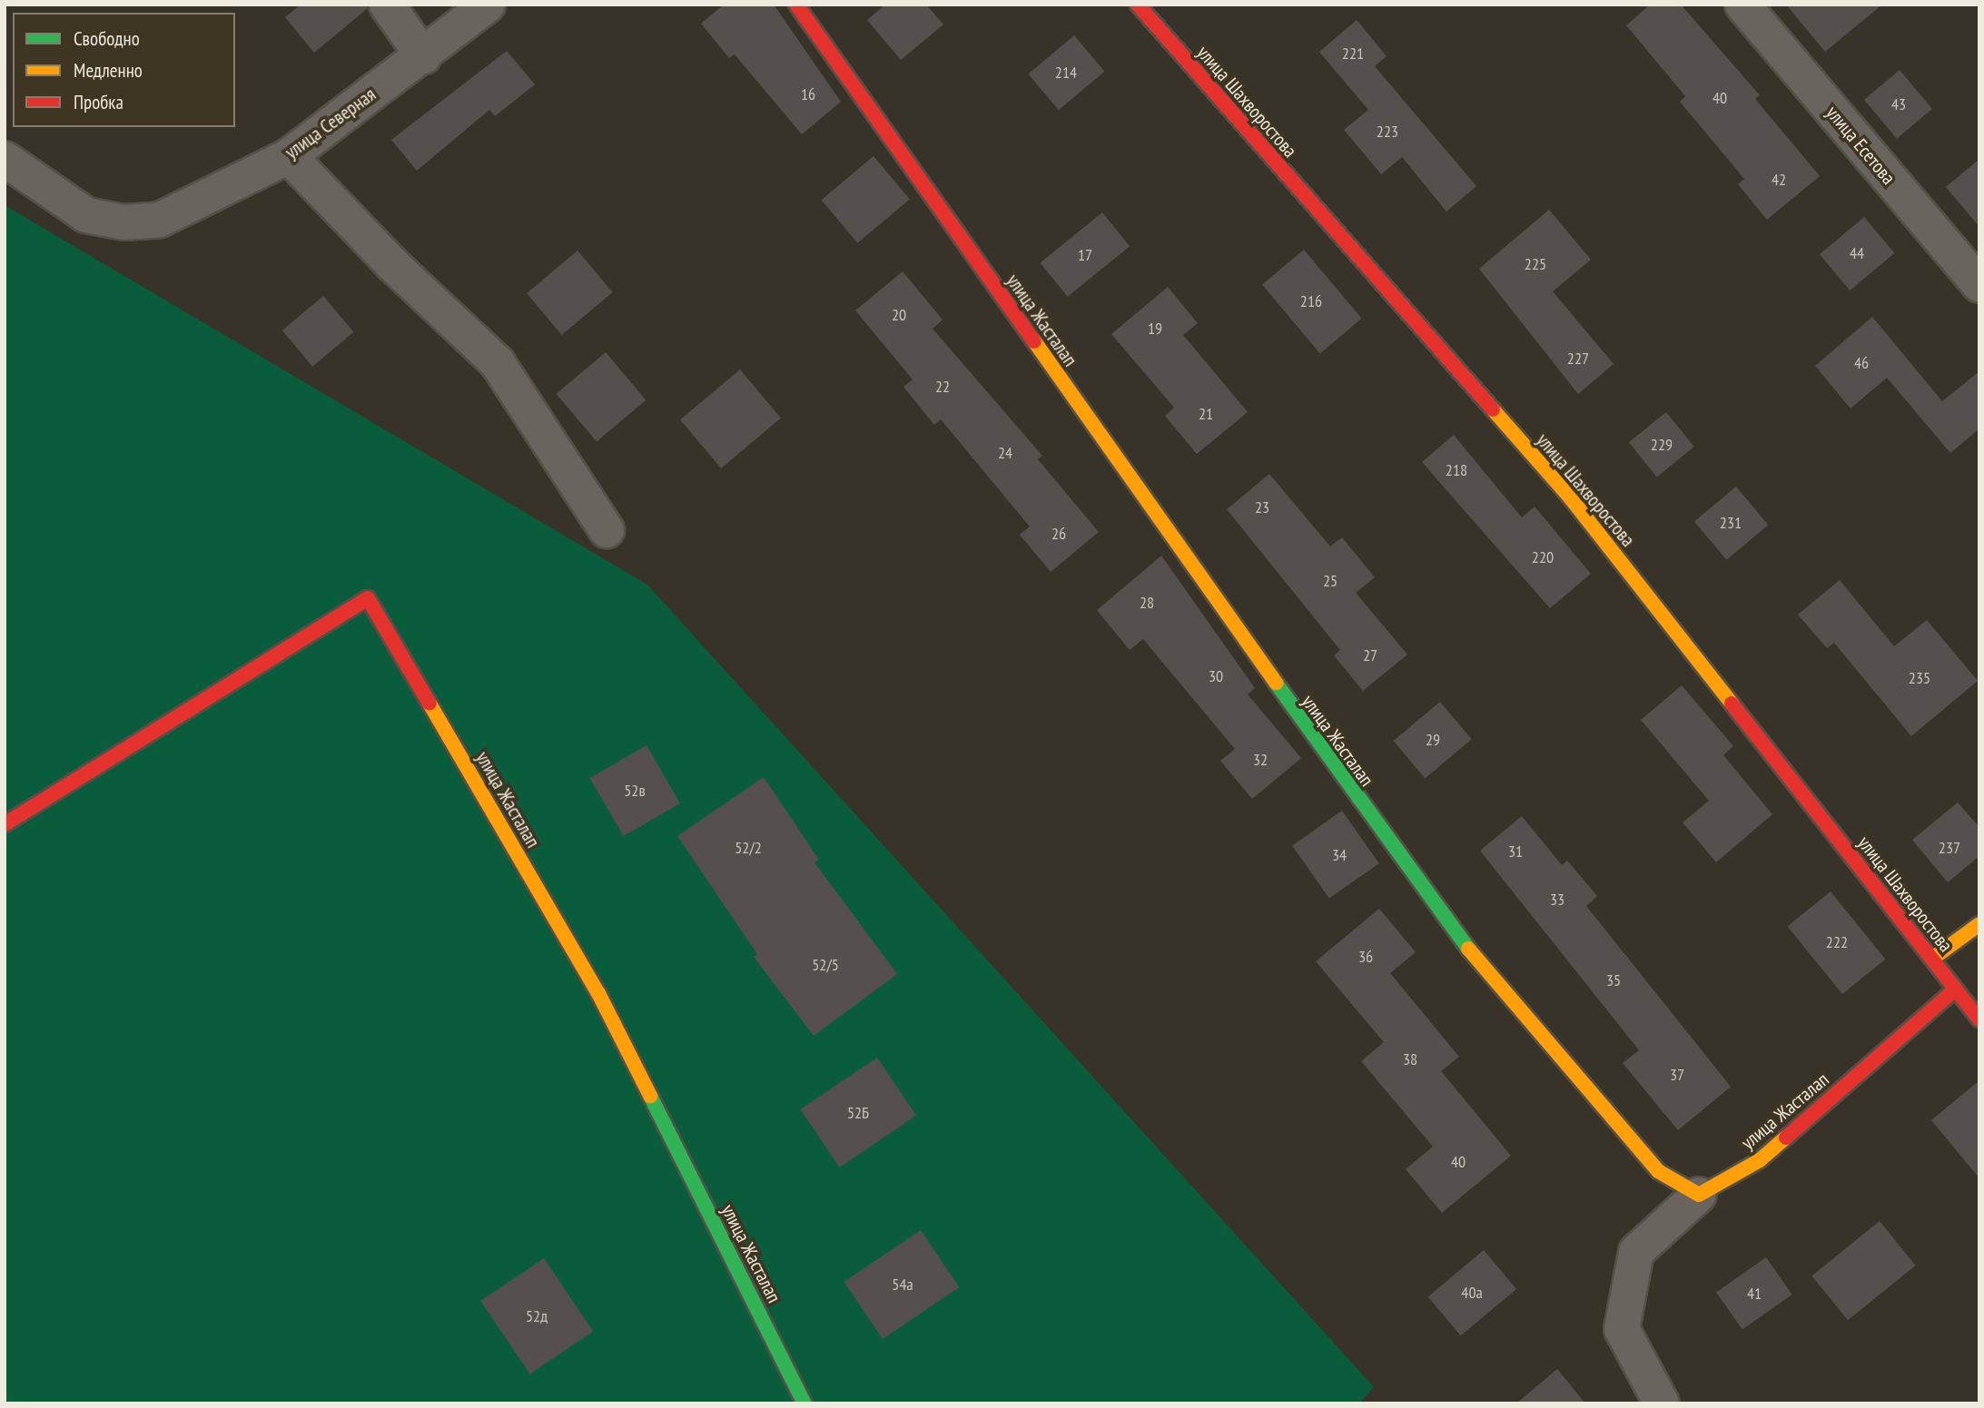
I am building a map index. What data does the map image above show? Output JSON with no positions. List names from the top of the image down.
{
  "streets": {
    "street": [
      "улица Шахворостова",
      "улица Северная",
      "улица Есетова",
      "улица Жасталап"
    ]
  },
  "crossings": [
    ["улица Шахворостова", "улица Жасталап"]
  ],
  "house_numbers": [
    "221",
    "214",
    "16",
    "40",
    "43",
    "223",
    "42",
    "44",
    "17",
    "225",
    "216",
    "20",
    "19",
    "227",
    "46",
    "22",
    "21",
    "229",
    "24",
    "218",
    "23",
    "231",
    "26",
    "220",
    "25",
    "28",
    "27",
    "30",
    "235",
    "29",
    "32",
    "52в",
    "52/2",
    "237",
    "31",
    "34",
    "33",
    "222",
    "36",
    "52/5",
    "35",
    "38",
    "37",
    "52Б",
    "40",
    "54а",
    "40а",
    "41",
    "52д"
  ],
  "legend": ["Свободно", "Медленно", "Пробка"]
}
